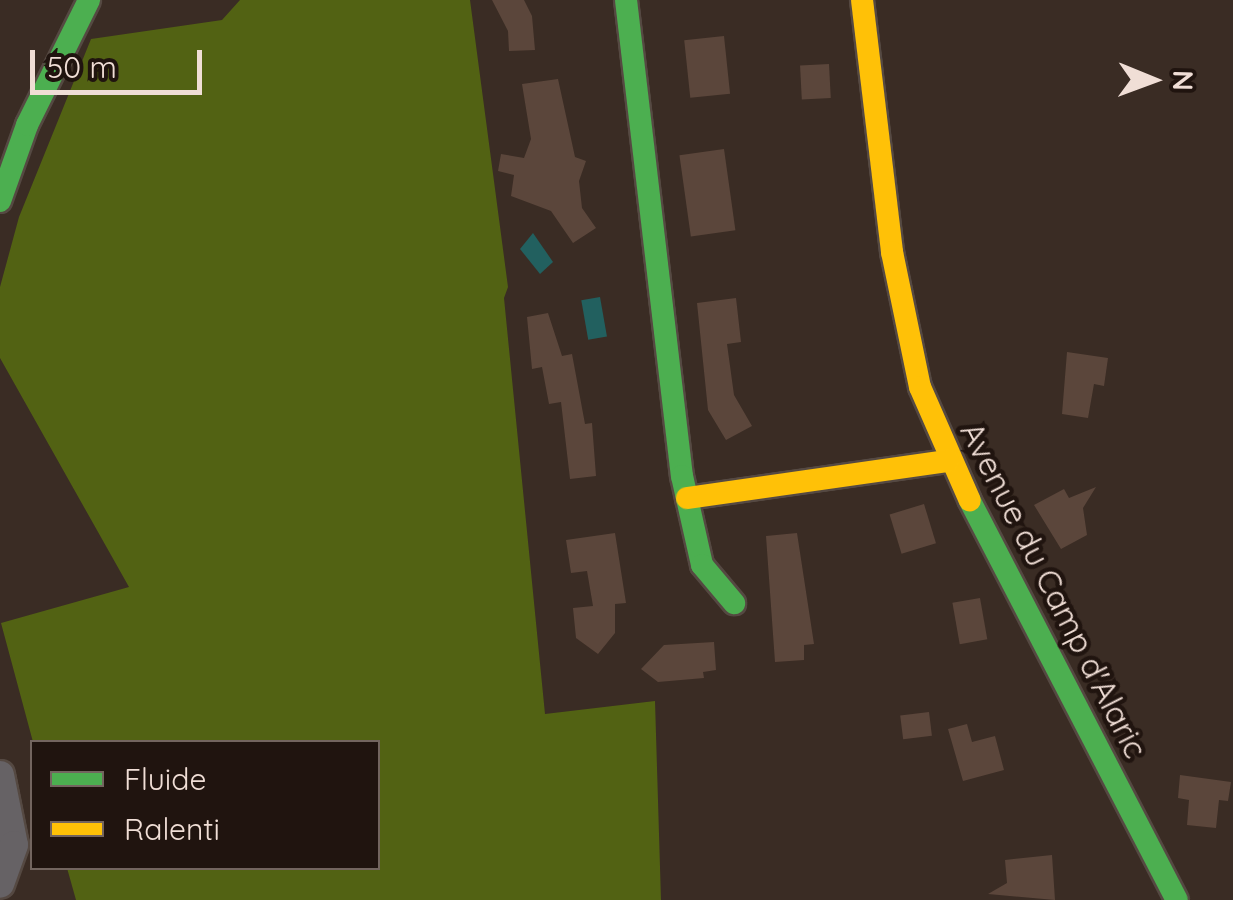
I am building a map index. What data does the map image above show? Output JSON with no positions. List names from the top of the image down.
{
  "streets": {
    "street": ["Avenue du Camp d'Alaric"]
  },
  "legend": ["Fluide", "Ralenti"],
  "scale_bar": "50 m",
  "north": "right"
}
